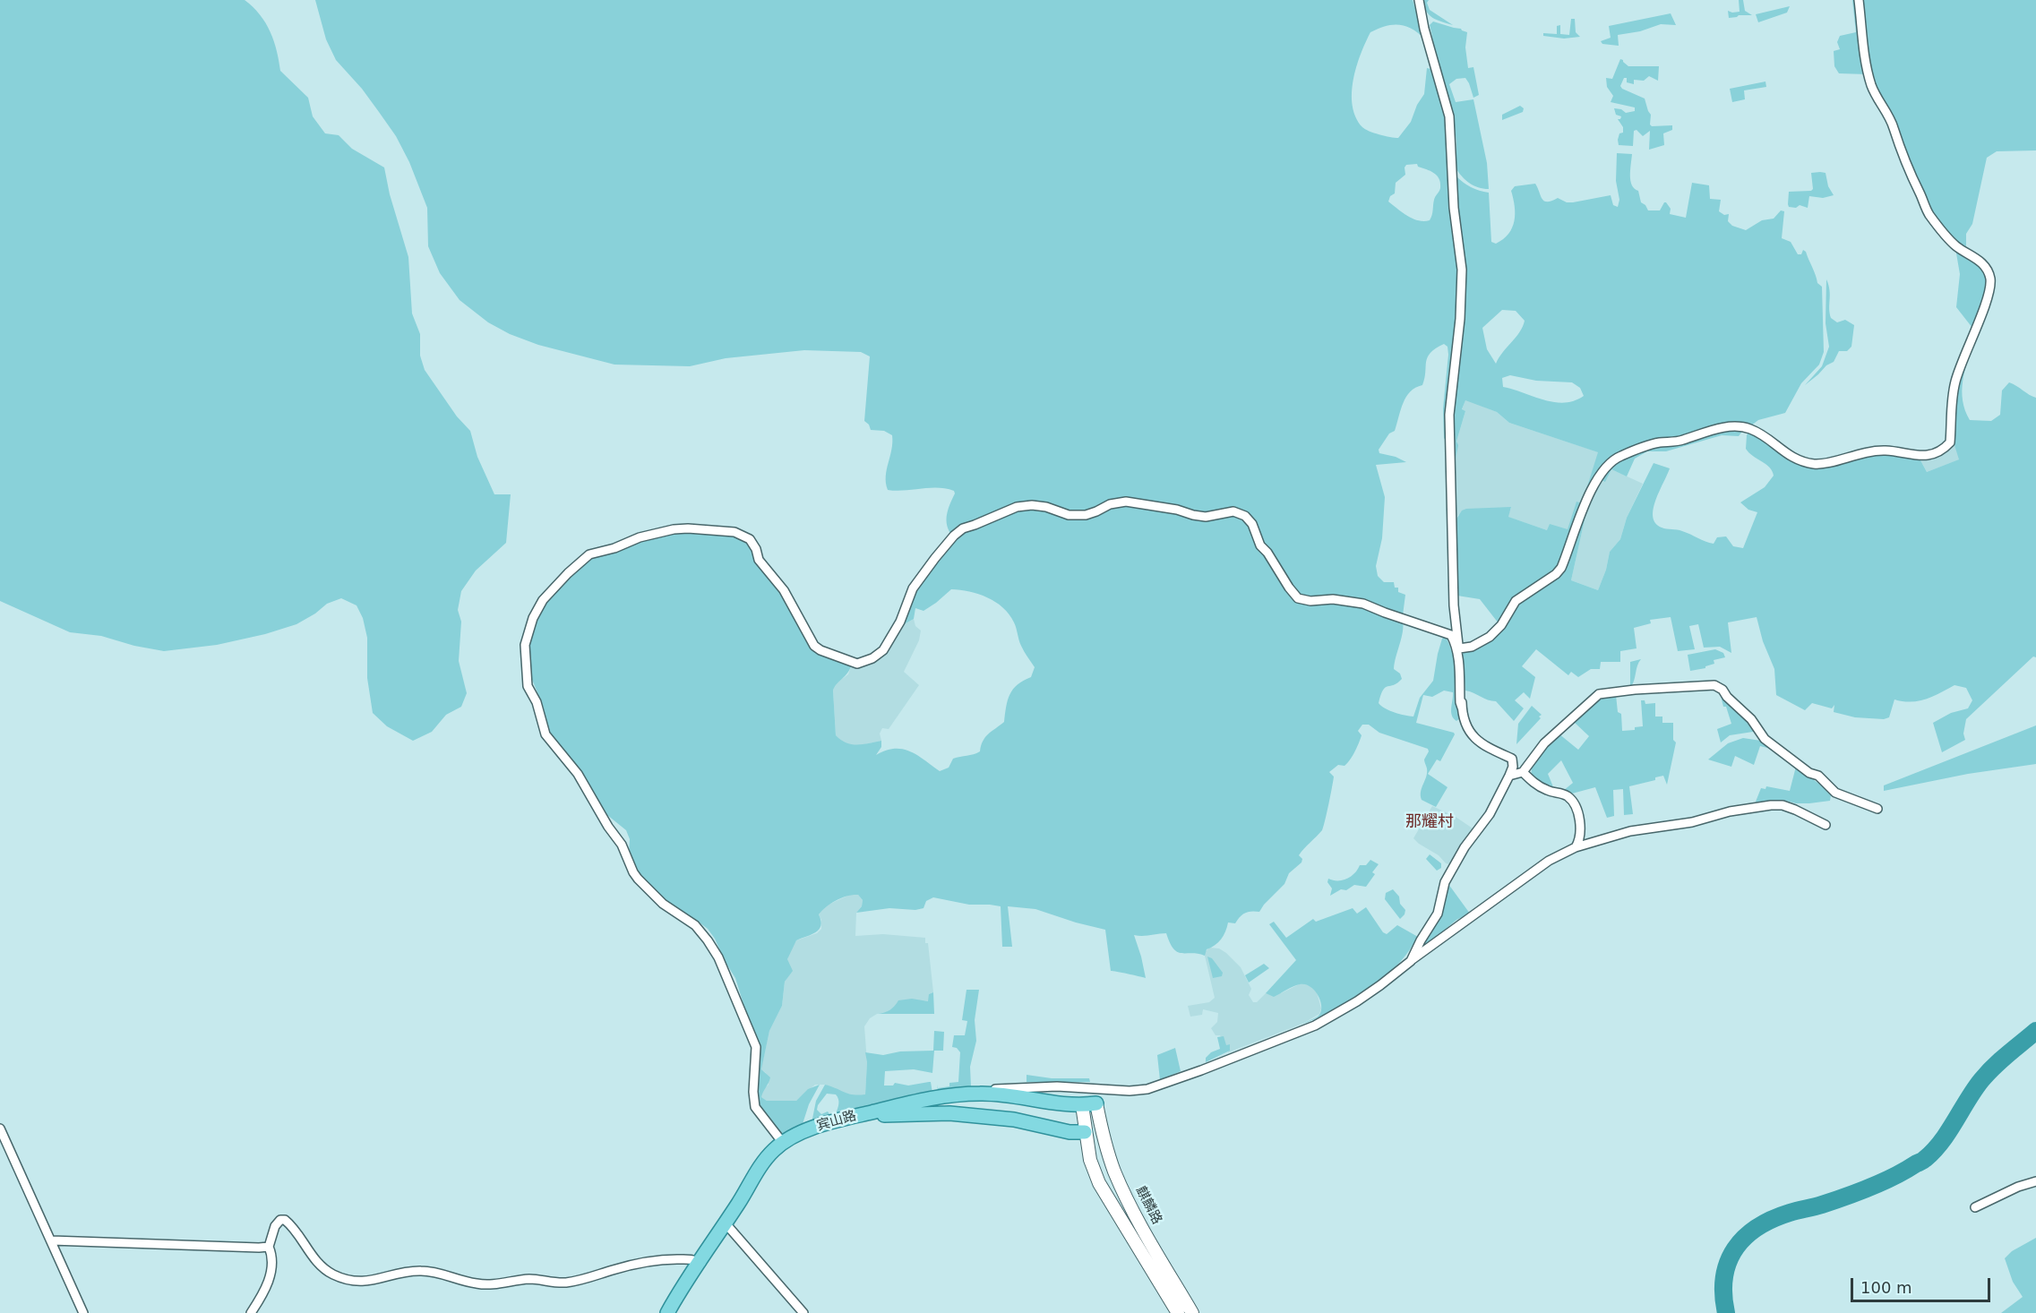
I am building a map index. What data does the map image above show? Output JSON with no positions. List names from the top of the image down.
{
  "streets": {
    "main road": ["宾山路", "麒麟路"]
  },
  "crossings": [
    ["宾山路", "麒麟路"]
  ],
  "districts": ["那耀村"],
  "scale_bar": "100 m"
}
